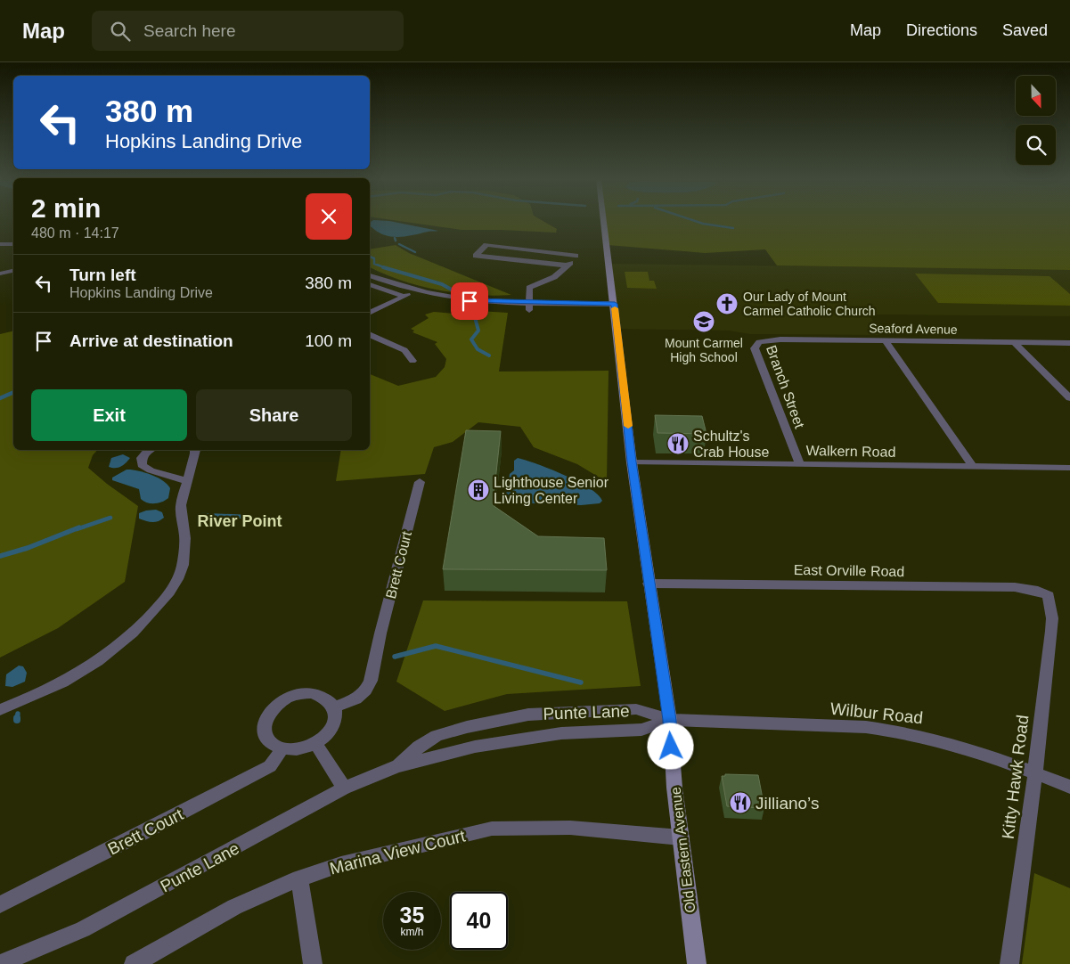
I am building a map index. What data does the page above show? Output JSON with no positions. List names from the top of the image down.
{
  "streets": {
    "street": [
      "Seaford Avenue",
      "Branch Street",
      "Walkern Road",
      "Brett Court",
      "East Orville Road",
      "Punte Lane",
      "Wilbur Road",
      "Kitty Hawk Road",
      "Old Eastern Avenue",
      "Marina View Court"
    ]
  },
  "crossings": [
    ["Seaford Avenue", "Branch Street"],
    ["Branch Street", "Walkern Road"],
    ["Walkern Road", "Old Eastern Avenue"],
    ["East Orville Road", "Kitty Hawk Road"],
    ["East Orville Road", "Old Eastern Avenue"],
    ["Punte Lane", "Wilbur Road"],
    ["Punte Lane", "Old Eastern Avenue"],
    ["Wilbur Road", "Kitty Hawk Road"],
    ["Wilbur Road", "Old Eastern Avenue"],
    ["Old Eastern Avenue", "Marina View Court"]
  ],
  "districts": ["River Point"],
  "places": {
    "church": ["Our Lady of Mount Carmel Catholic Church"],
    "school or university": ["Mount Carmel High School"],
    "restaurant": ["Schultz's Crab House", "Jilliano’s"],
    "building": ["Lighthouse Senior Living Center"]
  },
  "north": "bottom",
  "page": {
    "header": "Map",
    "search": "Search here",
    "nav": ["Map", "Directions", "Saved"],
    "turn": ["380 m", "Hopkins Landing Drive"],
    "heading": ["2 min", "480 m · 14:17"],
    "list": [
      {
        "name": "Turn left",
        "note": "Hopkins Landing Drive",
        "value": "380 m"
      },
      {
        "name": "Arrive at destination",
        "value": "100 m"
      }
    ],
    "buttons": ["Exit", "Share"],
    "speed": "35 km/h",
    "limit": "40"
  }
}
